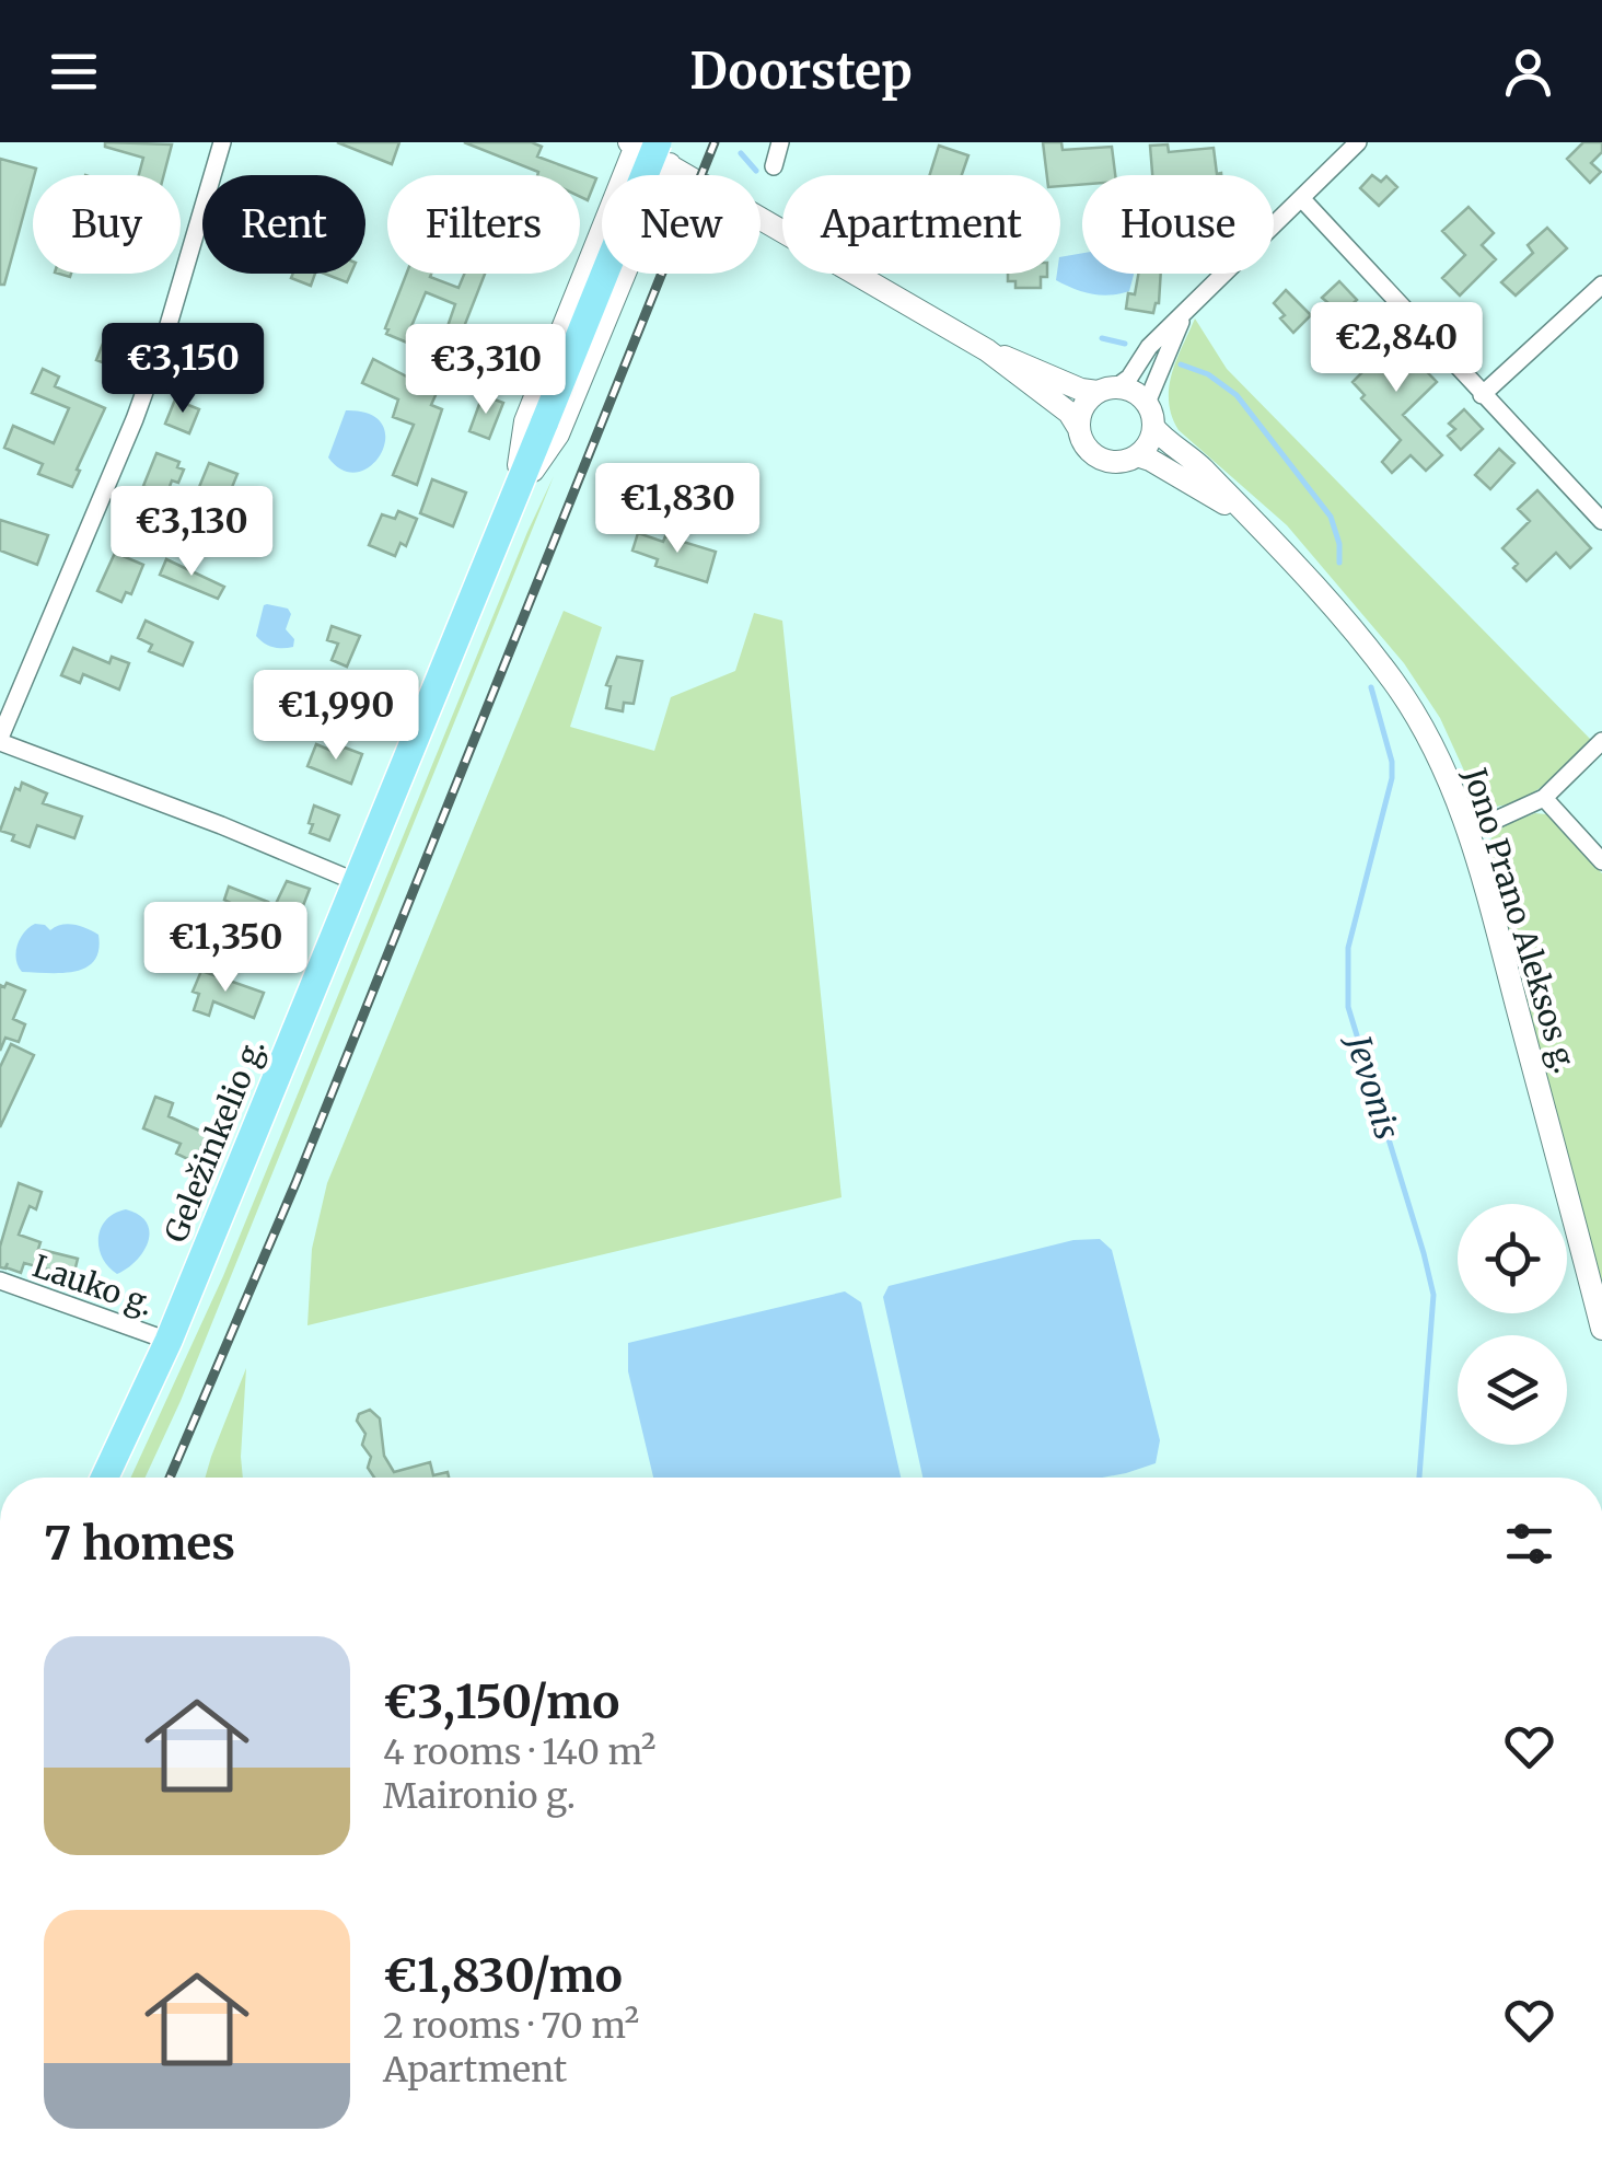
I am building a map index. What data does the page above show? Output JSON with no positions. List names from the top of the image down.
{
  "streets": {
    "main road": ["Geležinkelio g."],
    "street": ["Jono Prano Aleksos g.", "Lauko g."]
  },
  "crossings": [
    ["Geležinkelio g.", "Lauko g."]
  ],
  "water": ["Jevonis"],
  "page": {
    "header": "Doorstep",
    "chip": [
      "Buy",
      "Rent",
      "Filters",
      "New",
      "Apartment",
      "House"
    ],
    "price": [
      "€2,840",
      "€3,150",
      "€3,310",
      "€1,830",
      "€3,130",
      "€1,990",
      "€1,350"
    ],
    "heading": "7 homes",
    "list": [
      {
        "name": "€3,150/mo",
        "note": "4 rooms · 140 m² · Maironio g."
      },
      {
        "name": "€1,830/mo",
        "note": "2 rooms · 70 m² · Apartment"
      }
    ]
  }
}
